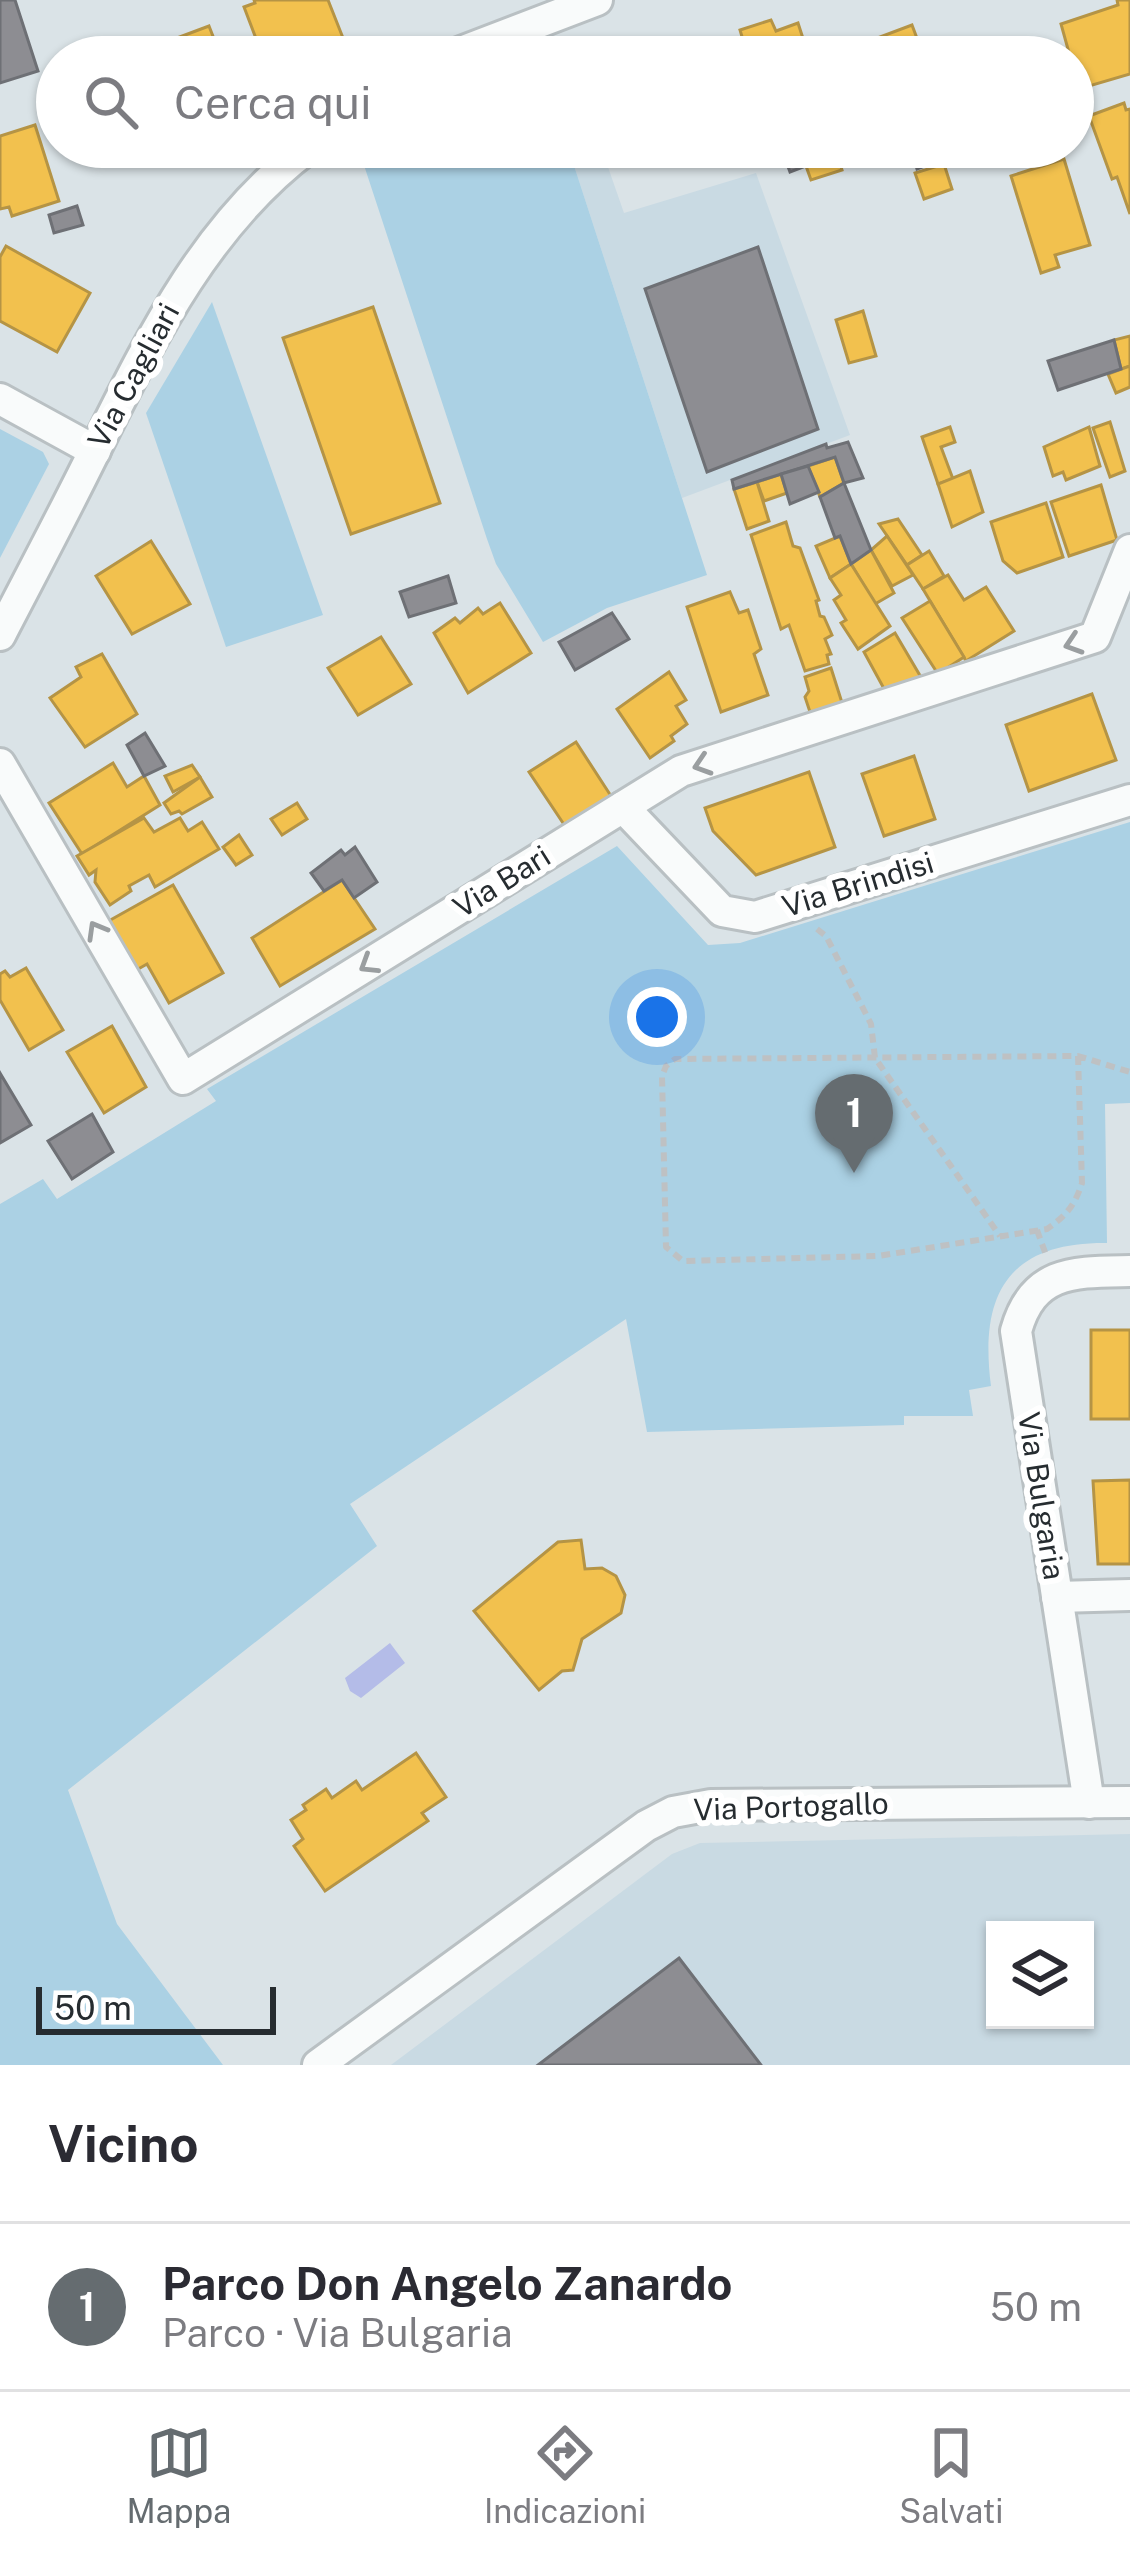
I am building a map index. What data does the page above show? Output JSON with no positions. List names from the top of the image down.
{
  "streets": {
    "street": [
      "Via Cagliari",
      "Via Bari",
      "Via Brindisi",
      "Via Bulgaria",
      "Via Portogallo"
    ]
  },
  "crossings": [
    ["Via Bari", "Via Brindisi"],
    ["Via Bulgaria", "Via Portogallo"]
  ],
  "scale_bar": "50 m",
  "page": {
    "search": "Cerca qui",
    "pins": "1",
    "scale": "50 m",
    "heading": "Vicino",
    "list": [
      {
        "mark": "1",
        "name": "Parco Don Angelo Zanardo",
        "note": "Parco · Via Bulgaria",
        "value": "50 m"
      }
    ],
    "nav": ["Mappa", "Indicazioni", "Salvati"]
  }
}
